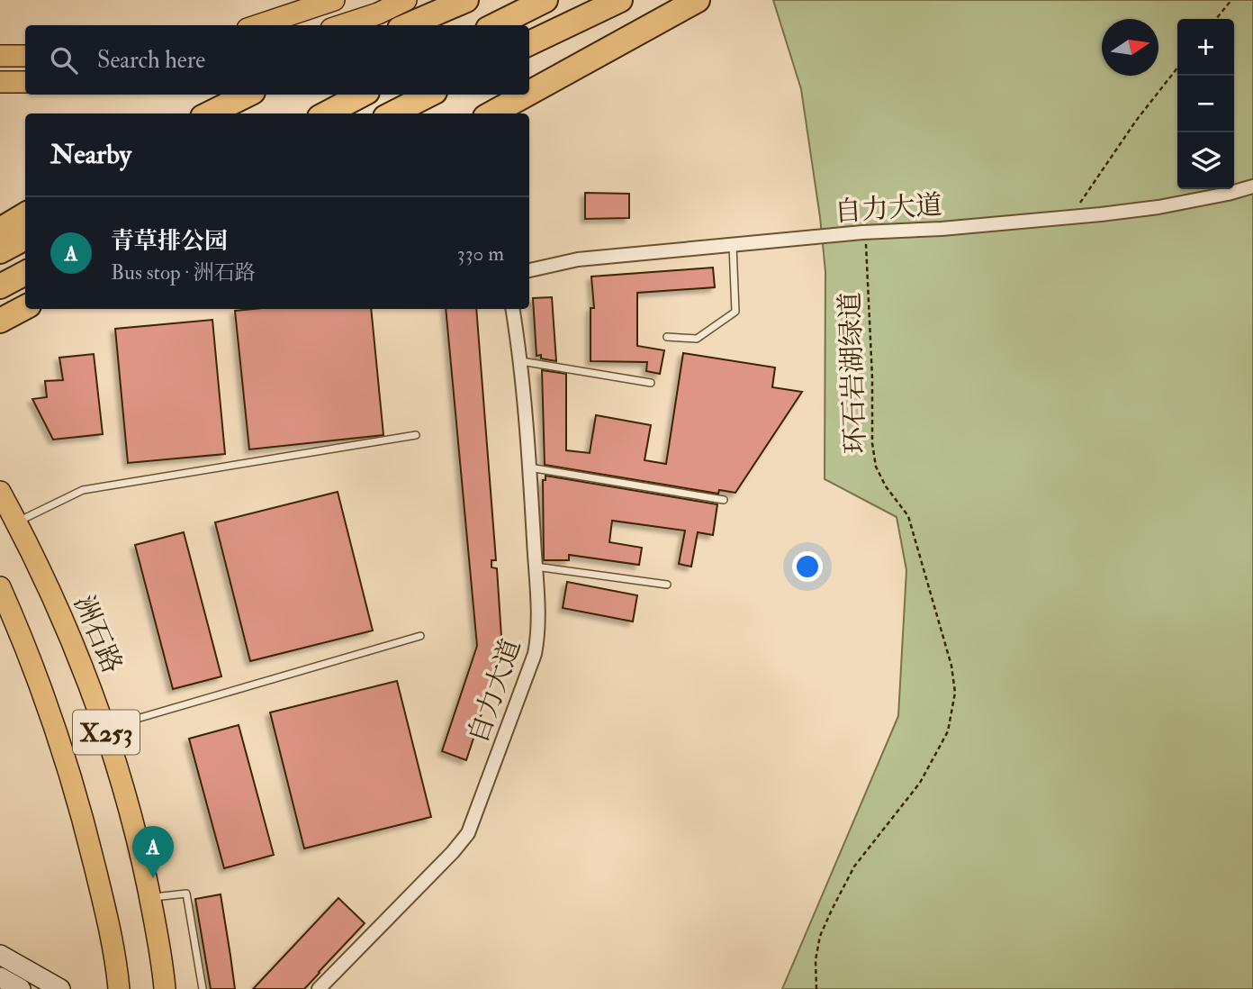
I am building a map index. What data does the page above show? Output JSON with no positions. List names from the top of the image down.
{
  "streets": {
    "main road": ["洲石路", "X253"],
    "street": ["自力大道"],
    "path": ["环石岩湖绿道"]
  },
  "north": "right",
  "page": {
    "map_buttons": ["+", "−"],
    "search": "Search here",
    "heading": "Nearby",
    "list": [
      {
        "mark": "A",
        "name": "青草排公园",
        "note": "Bus stop · 洲石路",
        "value": "330 m"
      }
    ],
    "pins": "A"
  }
}
